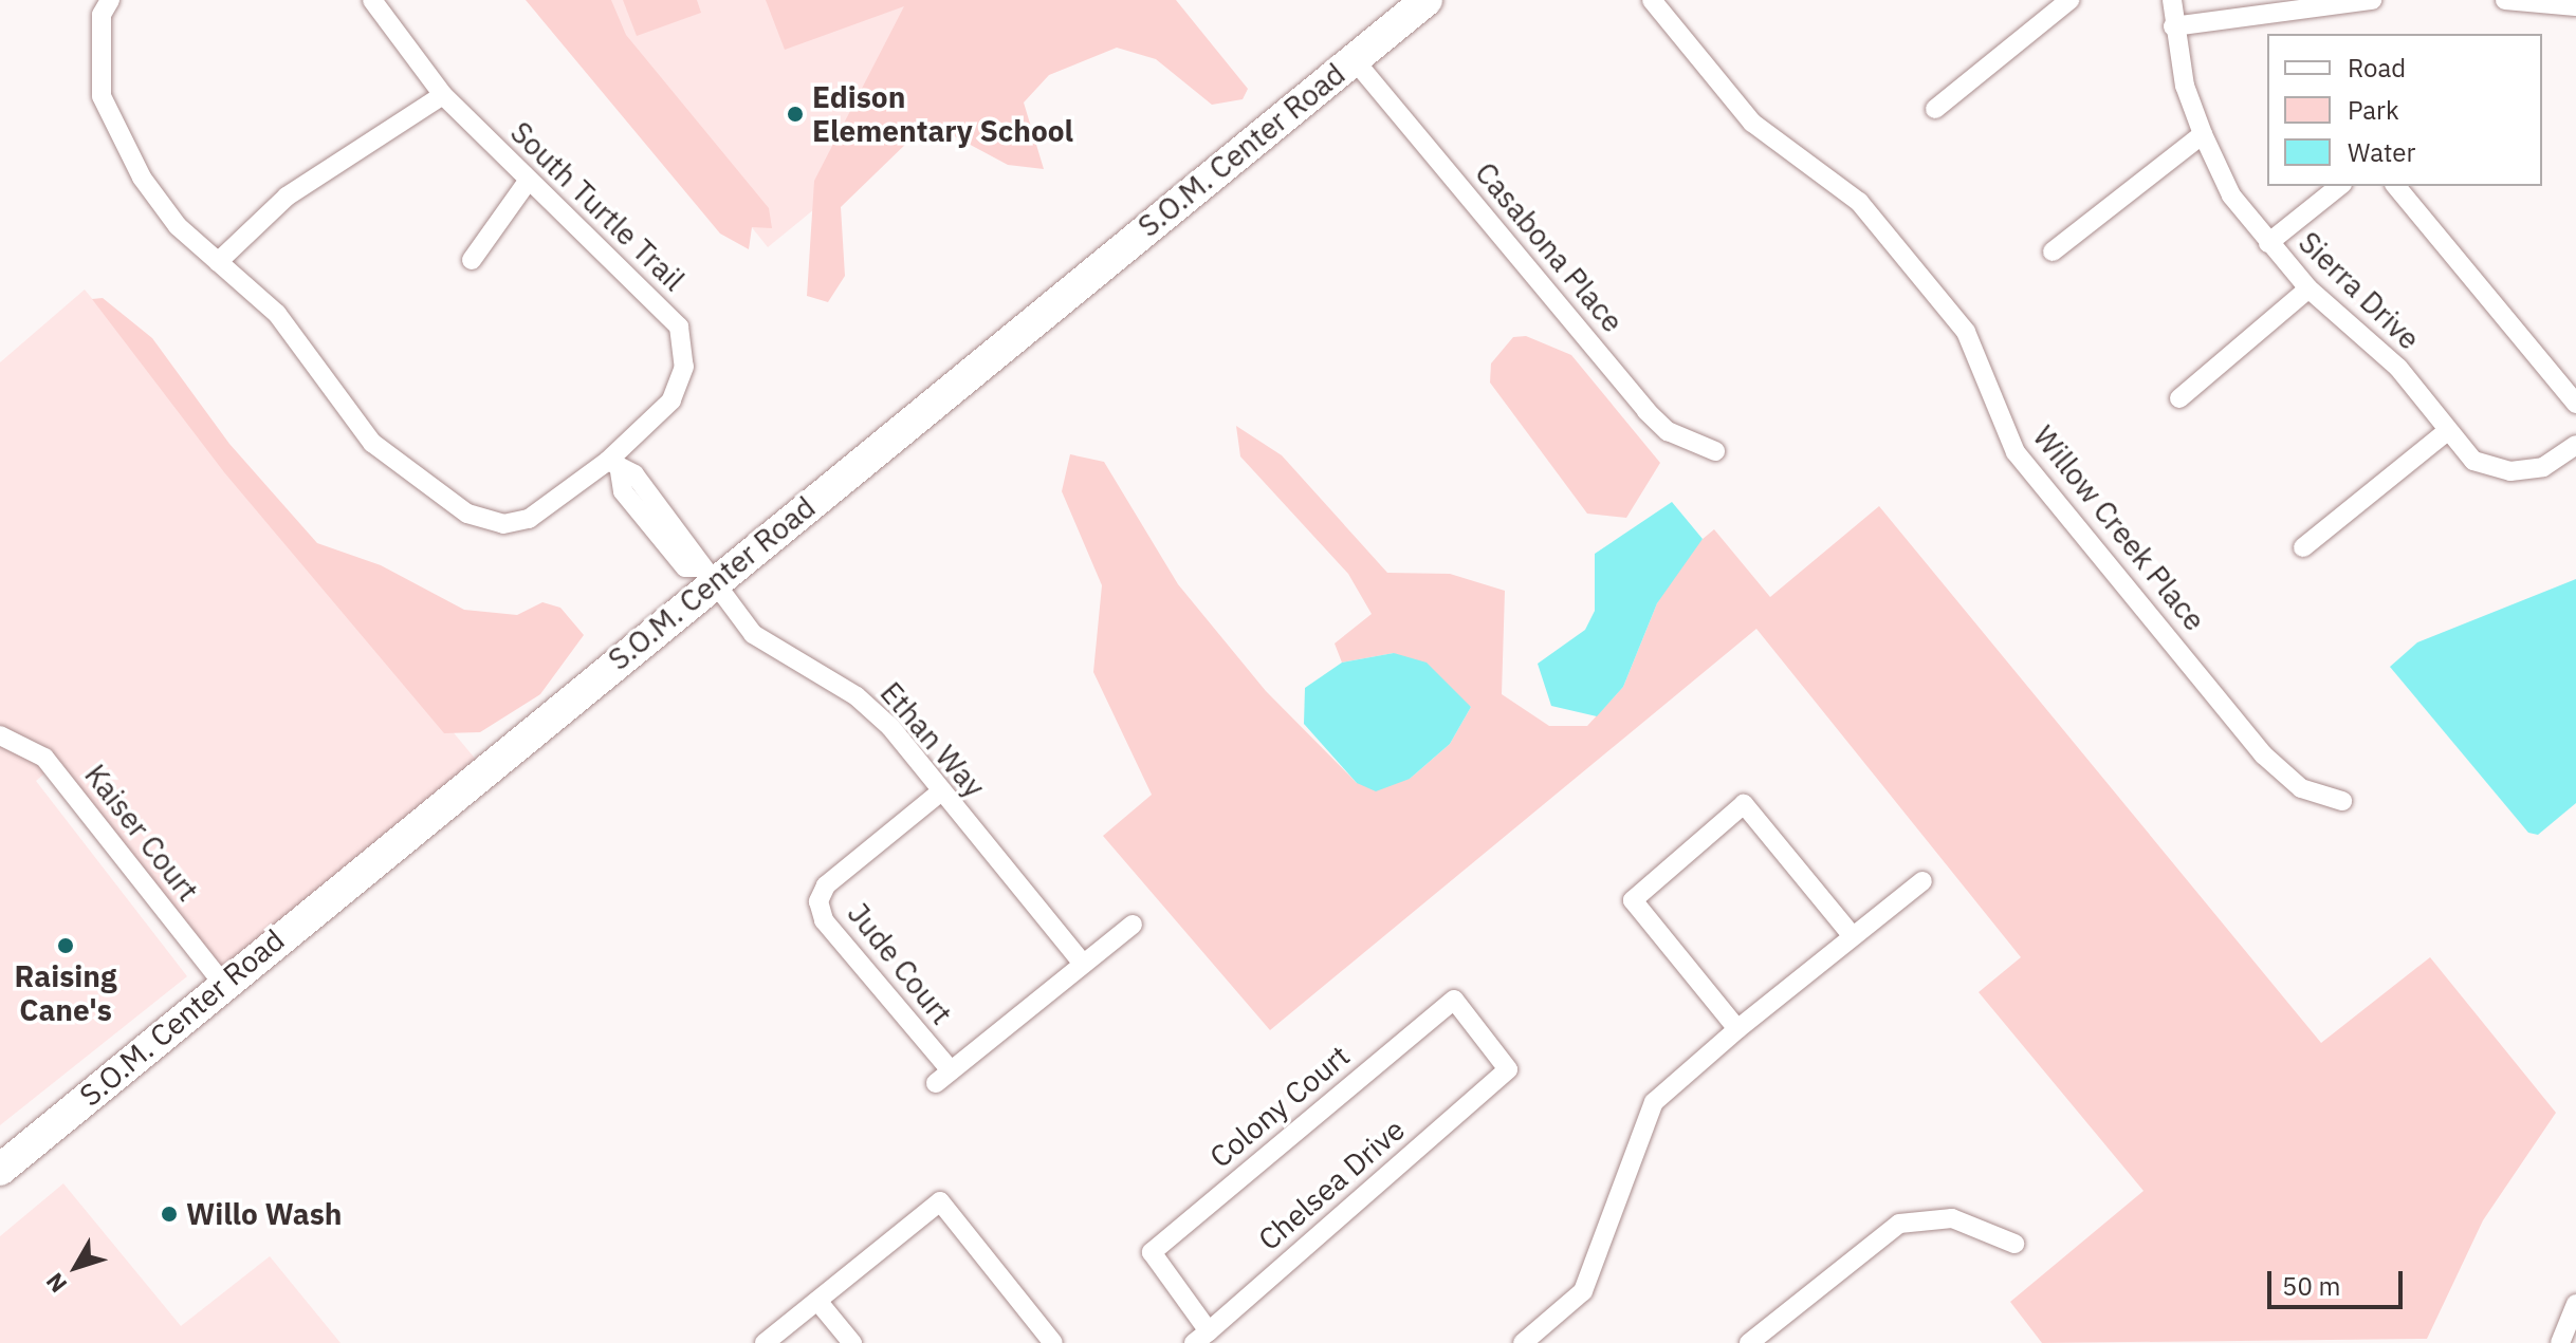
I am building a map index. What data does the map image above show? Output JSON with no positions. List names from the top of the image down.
{
  "streets": {
    "main road": ["S.O.M. Center Road"],
    "street": [
      "South Turtle Trail",
      "Casabona Place",
      "Sierra Drive",
      "Willow Creek Place",
      "Ethan Way",
      "Kaiser Court",
      "Jude Court",
      "Colony Court",
      "Chelsea Drive"
    ]
  },
  "crossings": [
    ["S.O.M. Center Road", "Casabona Place"],
    ["S.O.M. Center Road", "Ethan Way"],
    ["S.O.M. Center Road", "Kaiser Court"],
    ["South Turtle Trail", "Ethan Way"],
    ["Ethan Way", "Jude Court"],
    ["Colony Court", "Chelsea Drive"]
  ],
  "places": ["Edison Elementary School", "Raising Cane's", "Willo Wash"],
  "legend": ["Road", "Park", "Water"],
  "scale_bar": "50 m",
  "north": "bottom left"
}
